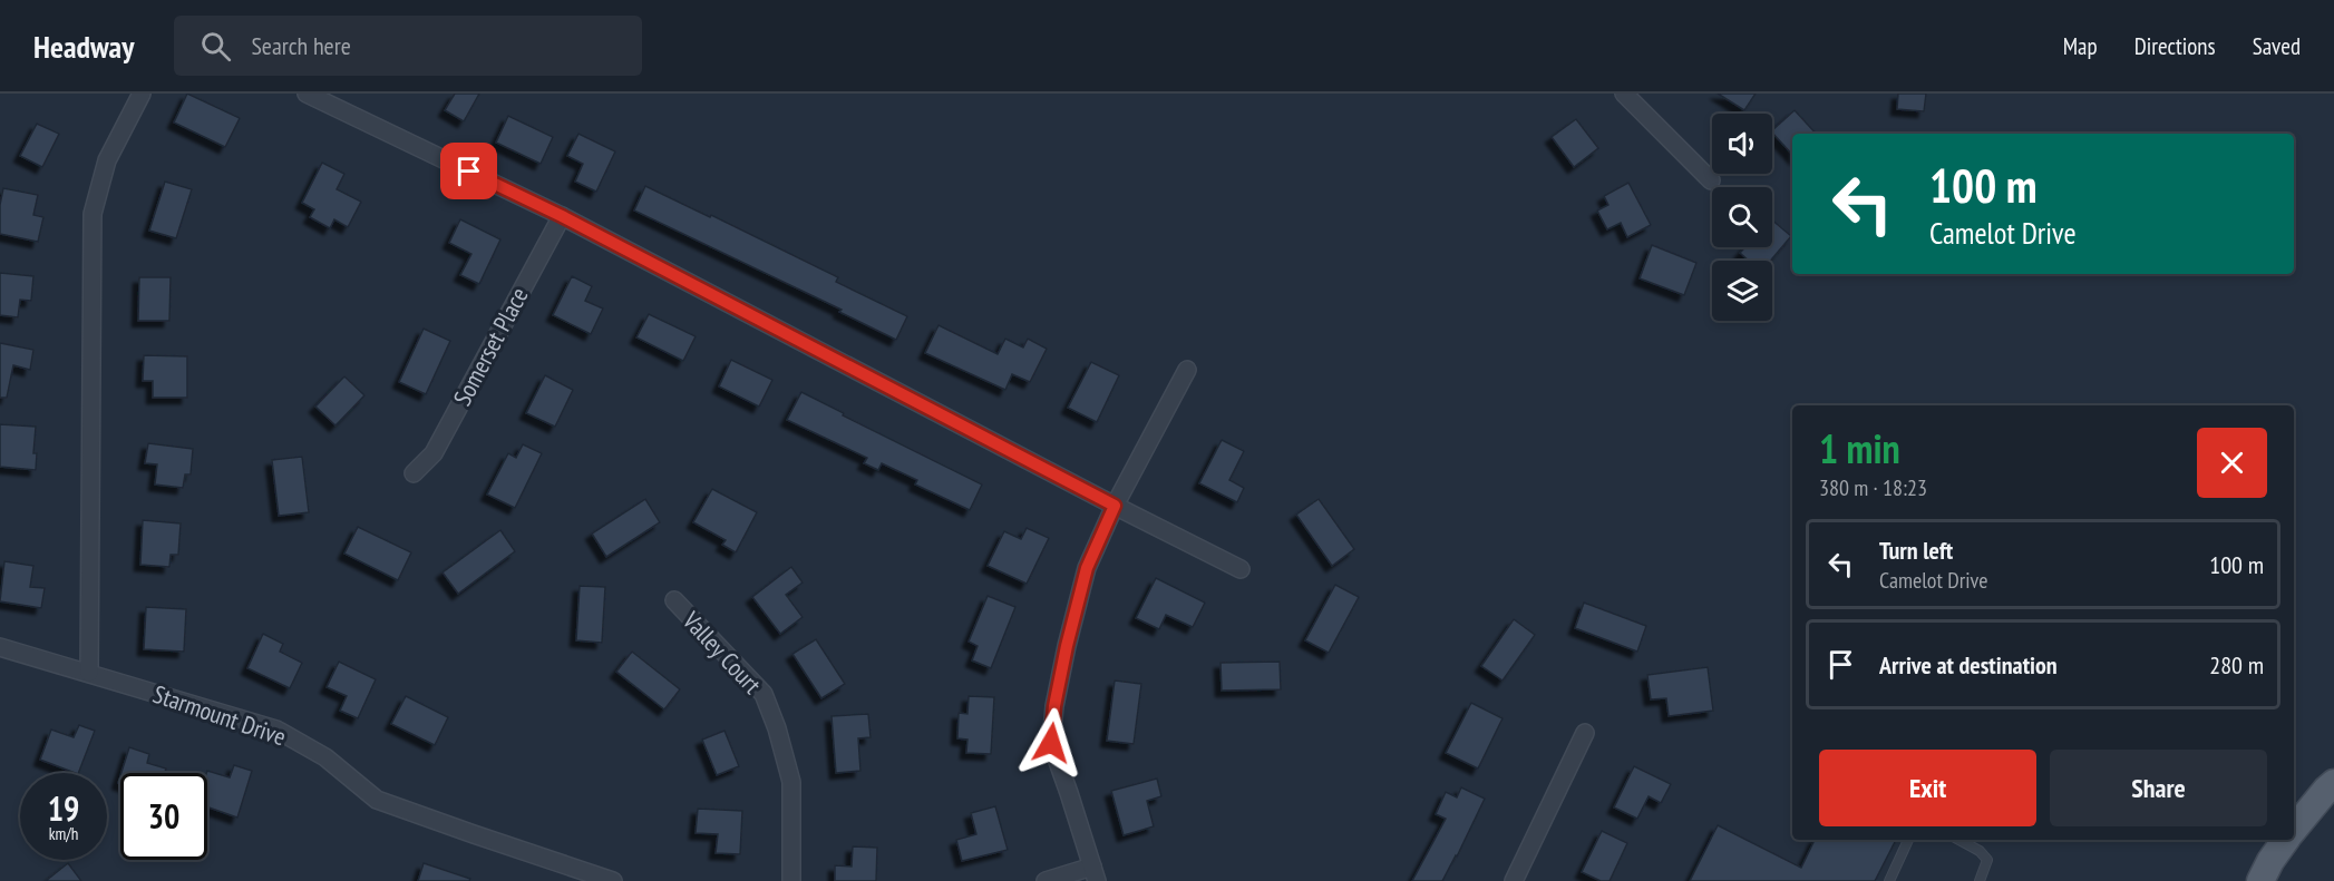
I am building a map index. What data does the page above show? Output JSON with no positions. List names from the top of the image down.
{
  "streets": {
    "street": ["Somerset Place", "Valley Court", "Starmount Drive"]
  },
  "page": {
    "header": "Headway",
    "search": "Search here",
    "nav": ["Map", "Directions", "Saved"],
    "turn": ["100 m", "Camelot Drive"],
    "heading": ["1 min", "380 m · 18:23"],
    "list": [
      {
        "name": "Turn left",
        "note": "Camelot Drive",
        "value": "100 m"
      },
      {
        "name": "Arrive at destination",
        "value": "280 m"
      }
    ],
    "buttons": ["Exit", "Share"],
    "speed": "19 km/h",
    "limit": "30"
  }
}
